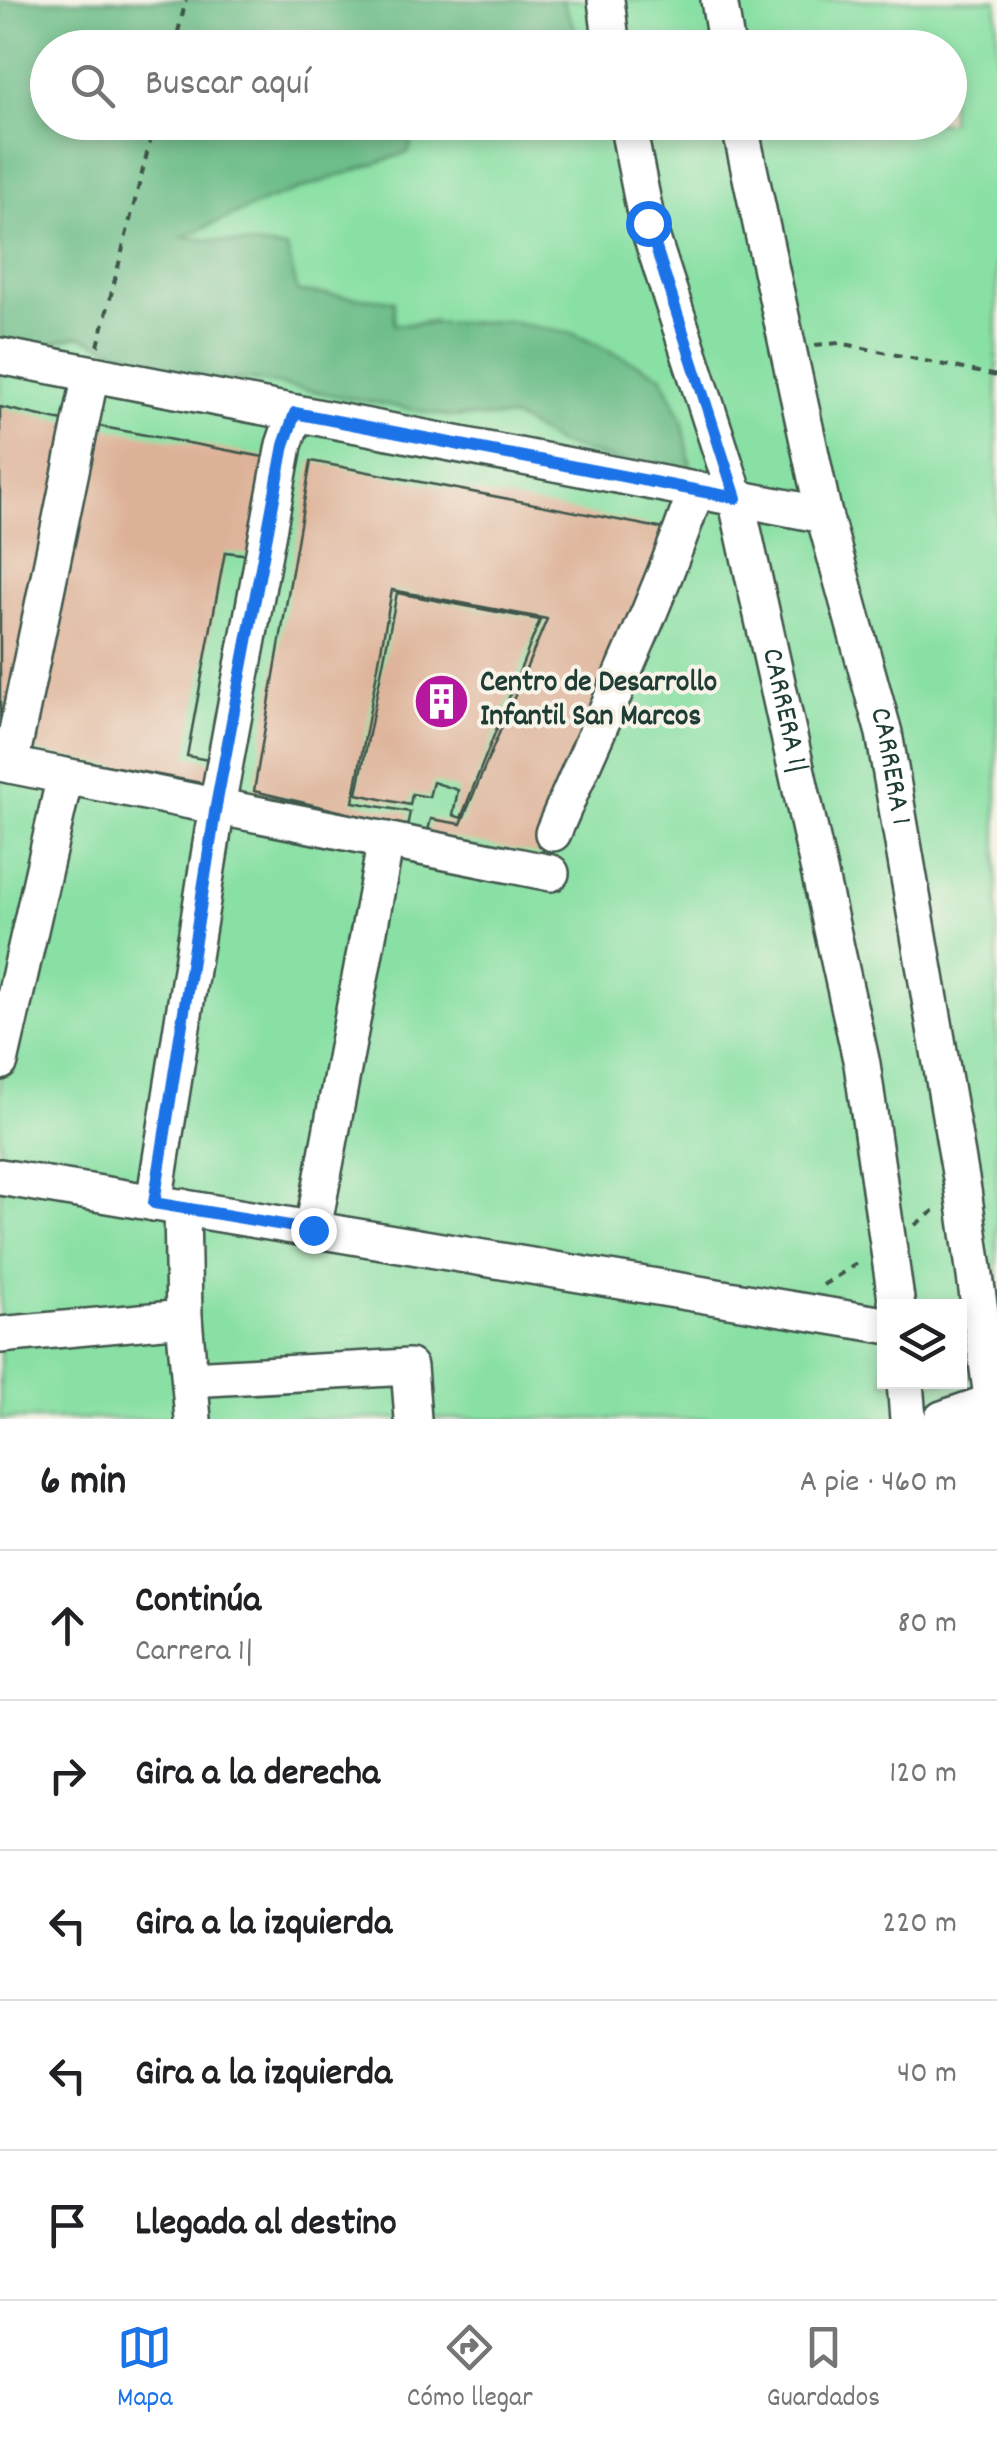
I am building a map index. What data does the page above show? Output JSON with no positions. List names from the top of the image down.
{
  "streets": {
    "street": ["CARRERA 1|", "CARRERA 1"]
  },
  "places": {
    "building": ["Centro de Desarrollo Infantil San Marcos"]
  },
  "page": {
    "search": "Buscar aquí",
    "heading": ["6 min", "A pie · 460 m"],
    "list": [
      ["Continúa", "Carrera 1|", "80 m"],
      ["Gira a la derecha", "120 m"],
      ["Gira a la izquierda", "220 m"],
      ["Gira a la izquierda", "40 m"],
      "Llegada al destino"
    ],
    "nav": ["Mapa", "Cómo llegar", "Guardados"]
  }
}
